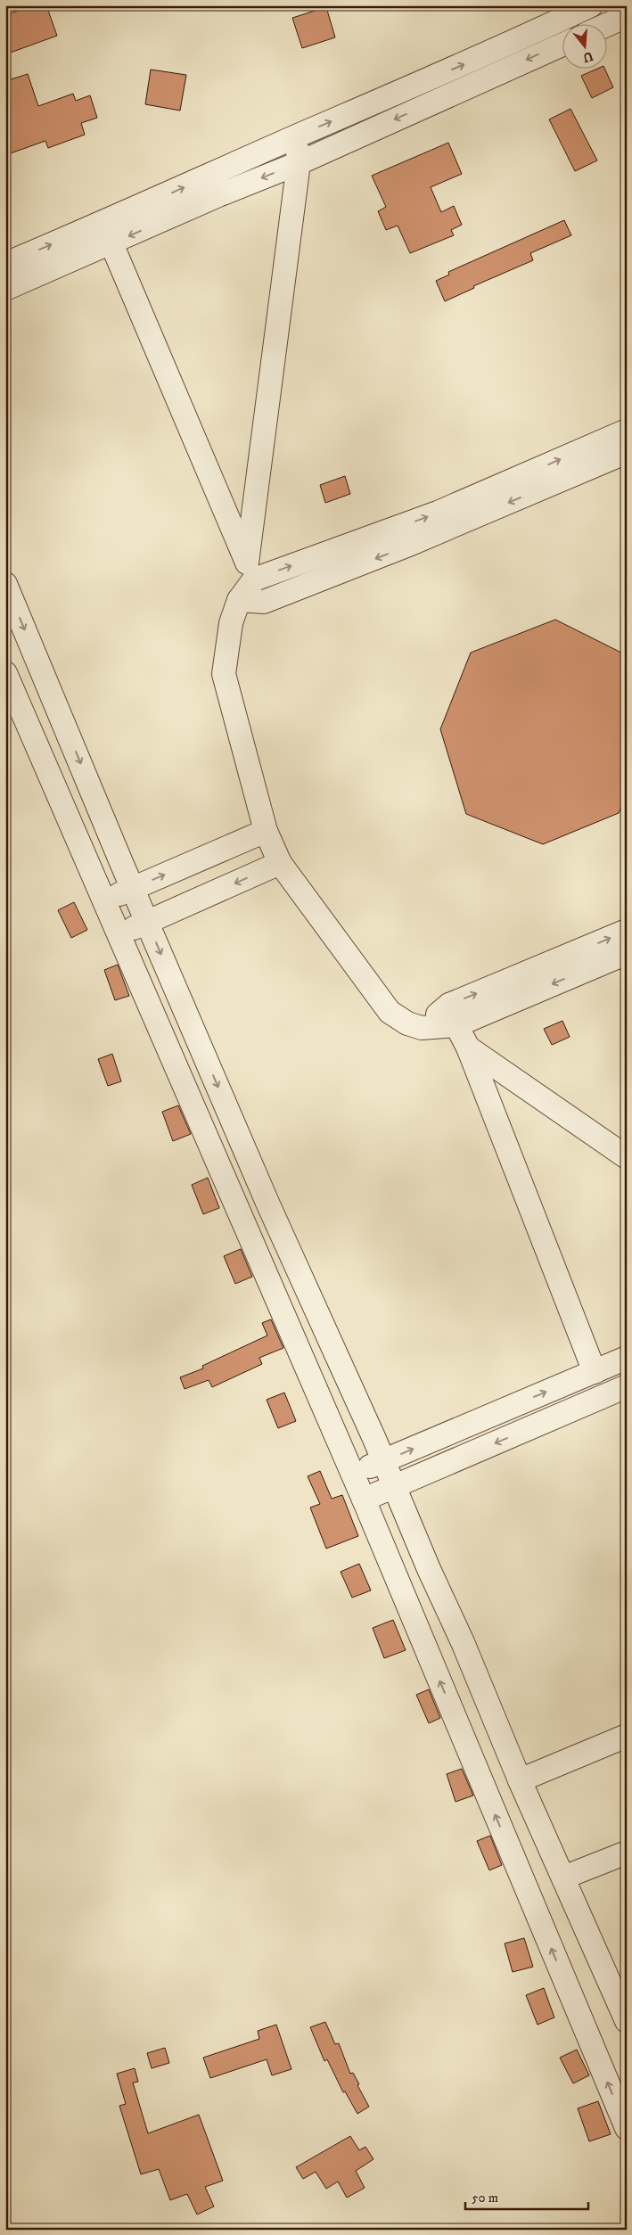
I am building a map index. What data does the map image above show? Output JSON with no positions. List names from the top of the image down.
{
  "scale_bar": "50 m",
  "north": "bottom"
}
